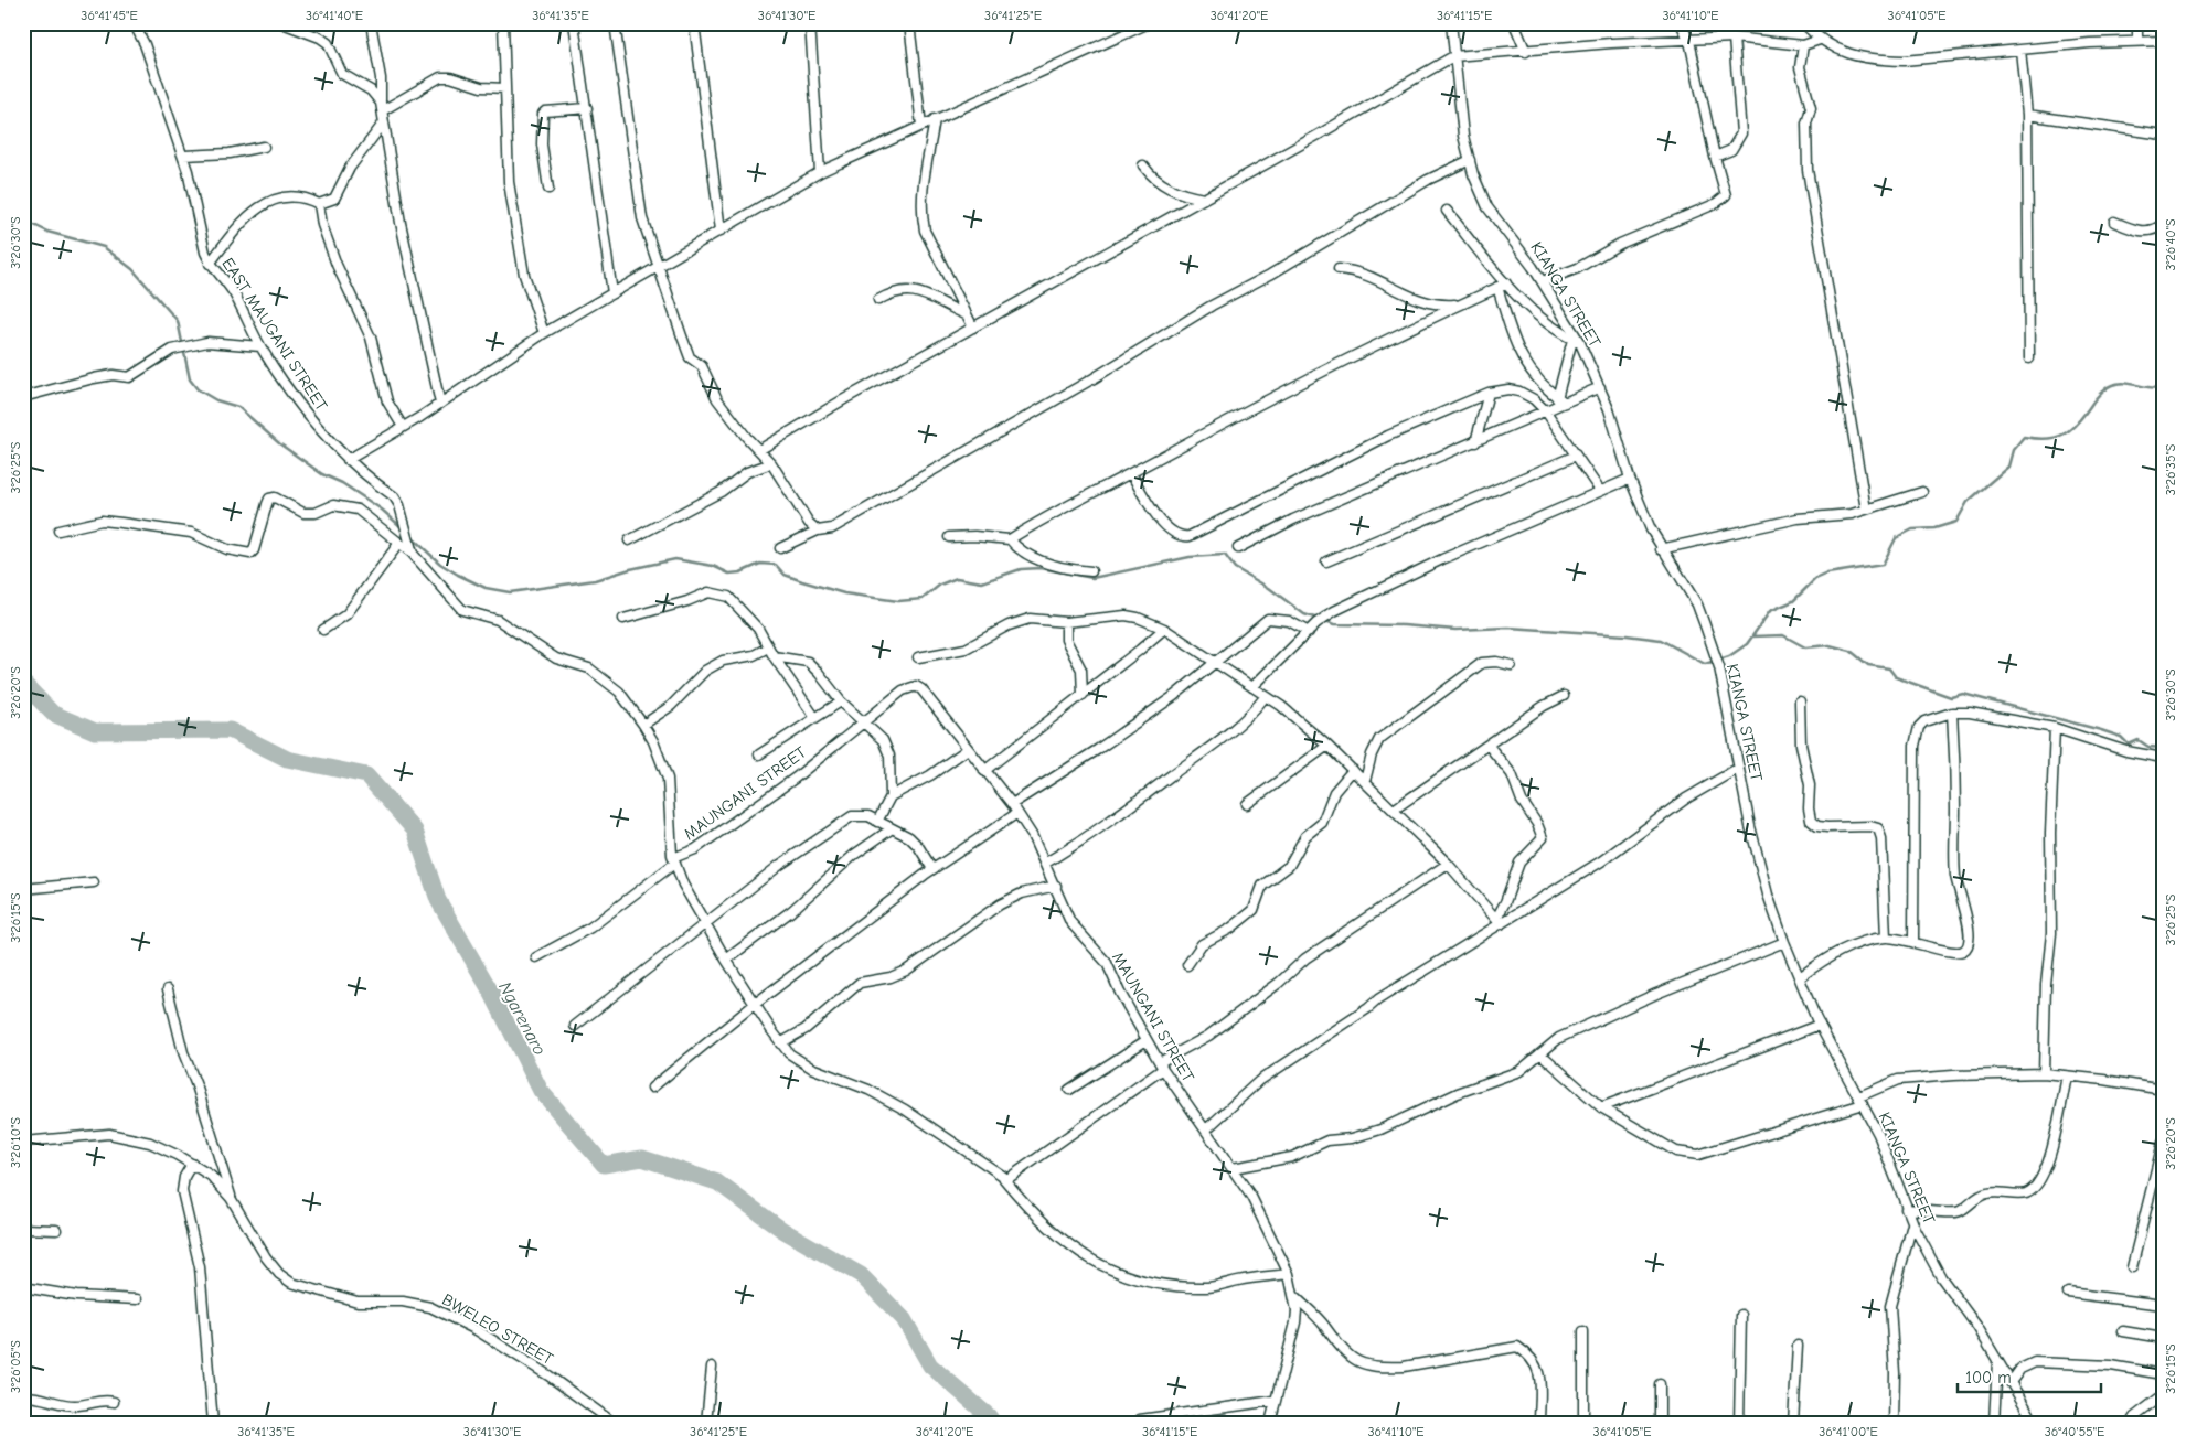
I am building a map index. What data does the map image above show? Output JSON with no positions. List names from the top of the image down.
{
  "streets": {
    "street": [
      "KIANGA STREET",
      "EAST MAUGANI STREET",
      "MAUNGANI STREET",
      "BWELEO STREET"
    ]
  },
  "crossings": [
    ["EAST MAUGANI STREET", "MAUNGANI STREET"]
  ],
  "water": ["Ngarenaro"],
  "scale_bar": "100 m",
  "coordinates": [
    "36°41'45\"E",
    "36°41'40\"E",
    "36°41'35\"E",
    "36°41'30\"E",
    "36°41'25\"E",
    "36°41'20\"E",
    "36°41'15\"E",
    "36°41'10\"E",
    "36°41'05\"E",
    "3°26'30\"S",
    "3°26'40\"S",
    "3°26'25\"S",
    "3°26'35\"S",
    "3°26'20\"S",
    "3°26'15\"S",
    "3°26'10\"S",
    "3°26'05\"S",
    "36°41'00\"E",
    "36°40'55\"E"
  ]
}
